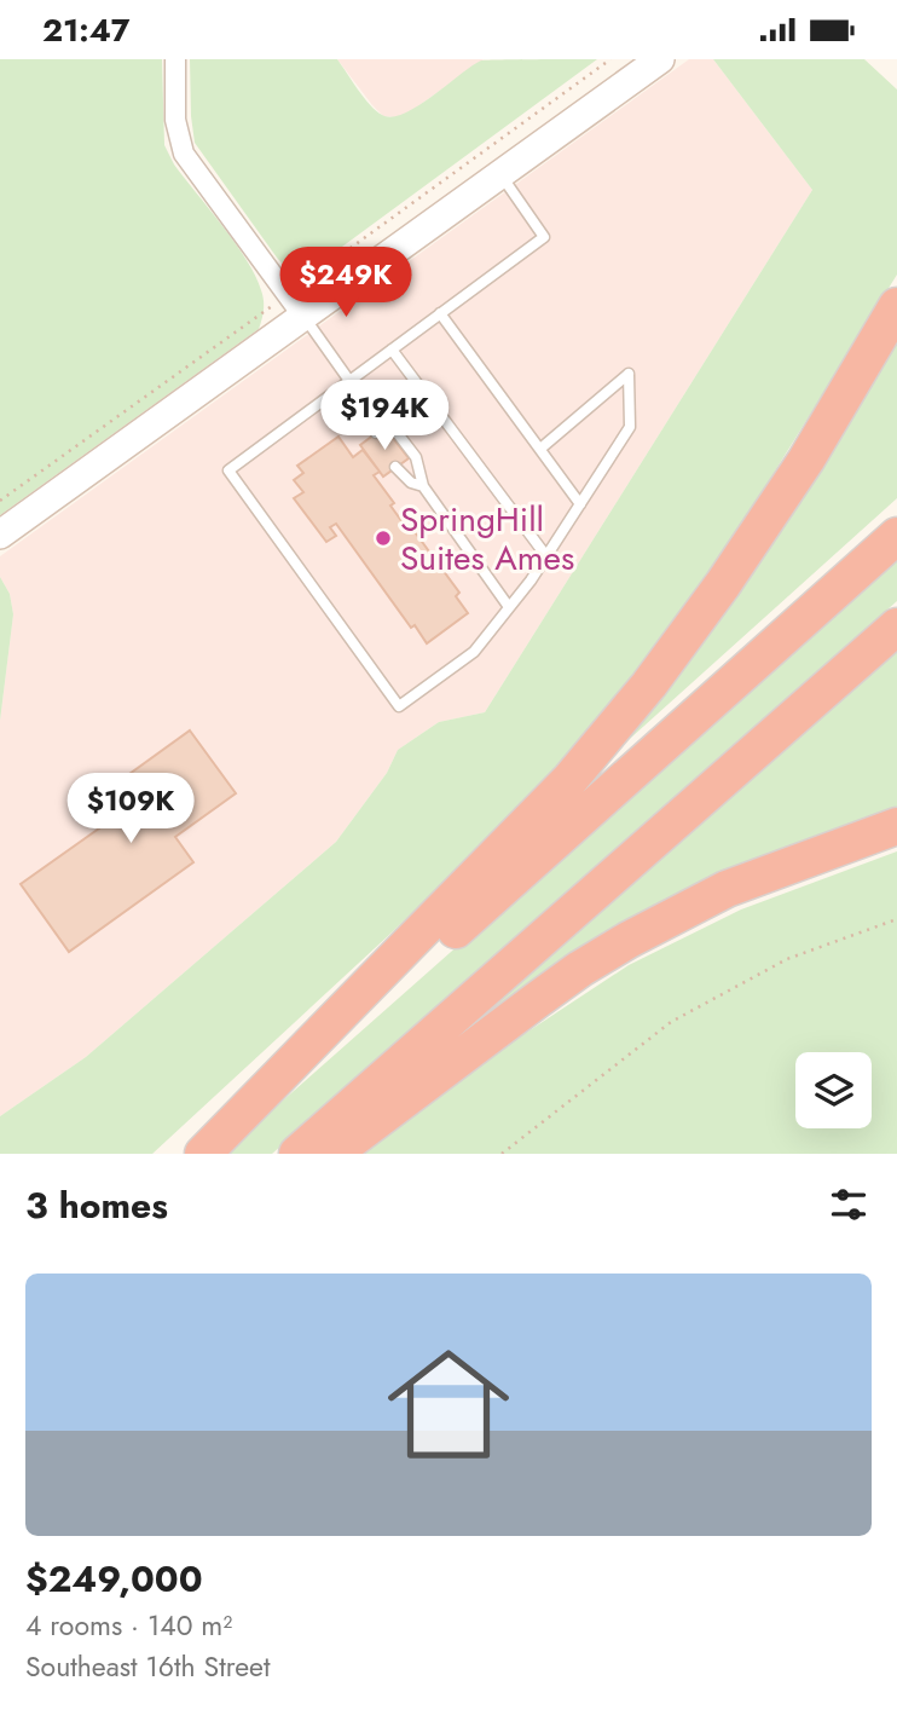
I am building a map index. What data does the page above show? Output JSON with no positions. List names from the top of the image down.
{
  "places": ["SpringHill Suites Ames"],
  "page": {
    "status": "21:47",
    "price": ["$249K", "$194K", "$109K"],
    "heading": "3 homes",
    "list": [
      {
        "name": "$249,000",
        "note": "4 rooms · 140 m² · Southeast 16th Street"
      }
    ]
  }
}
